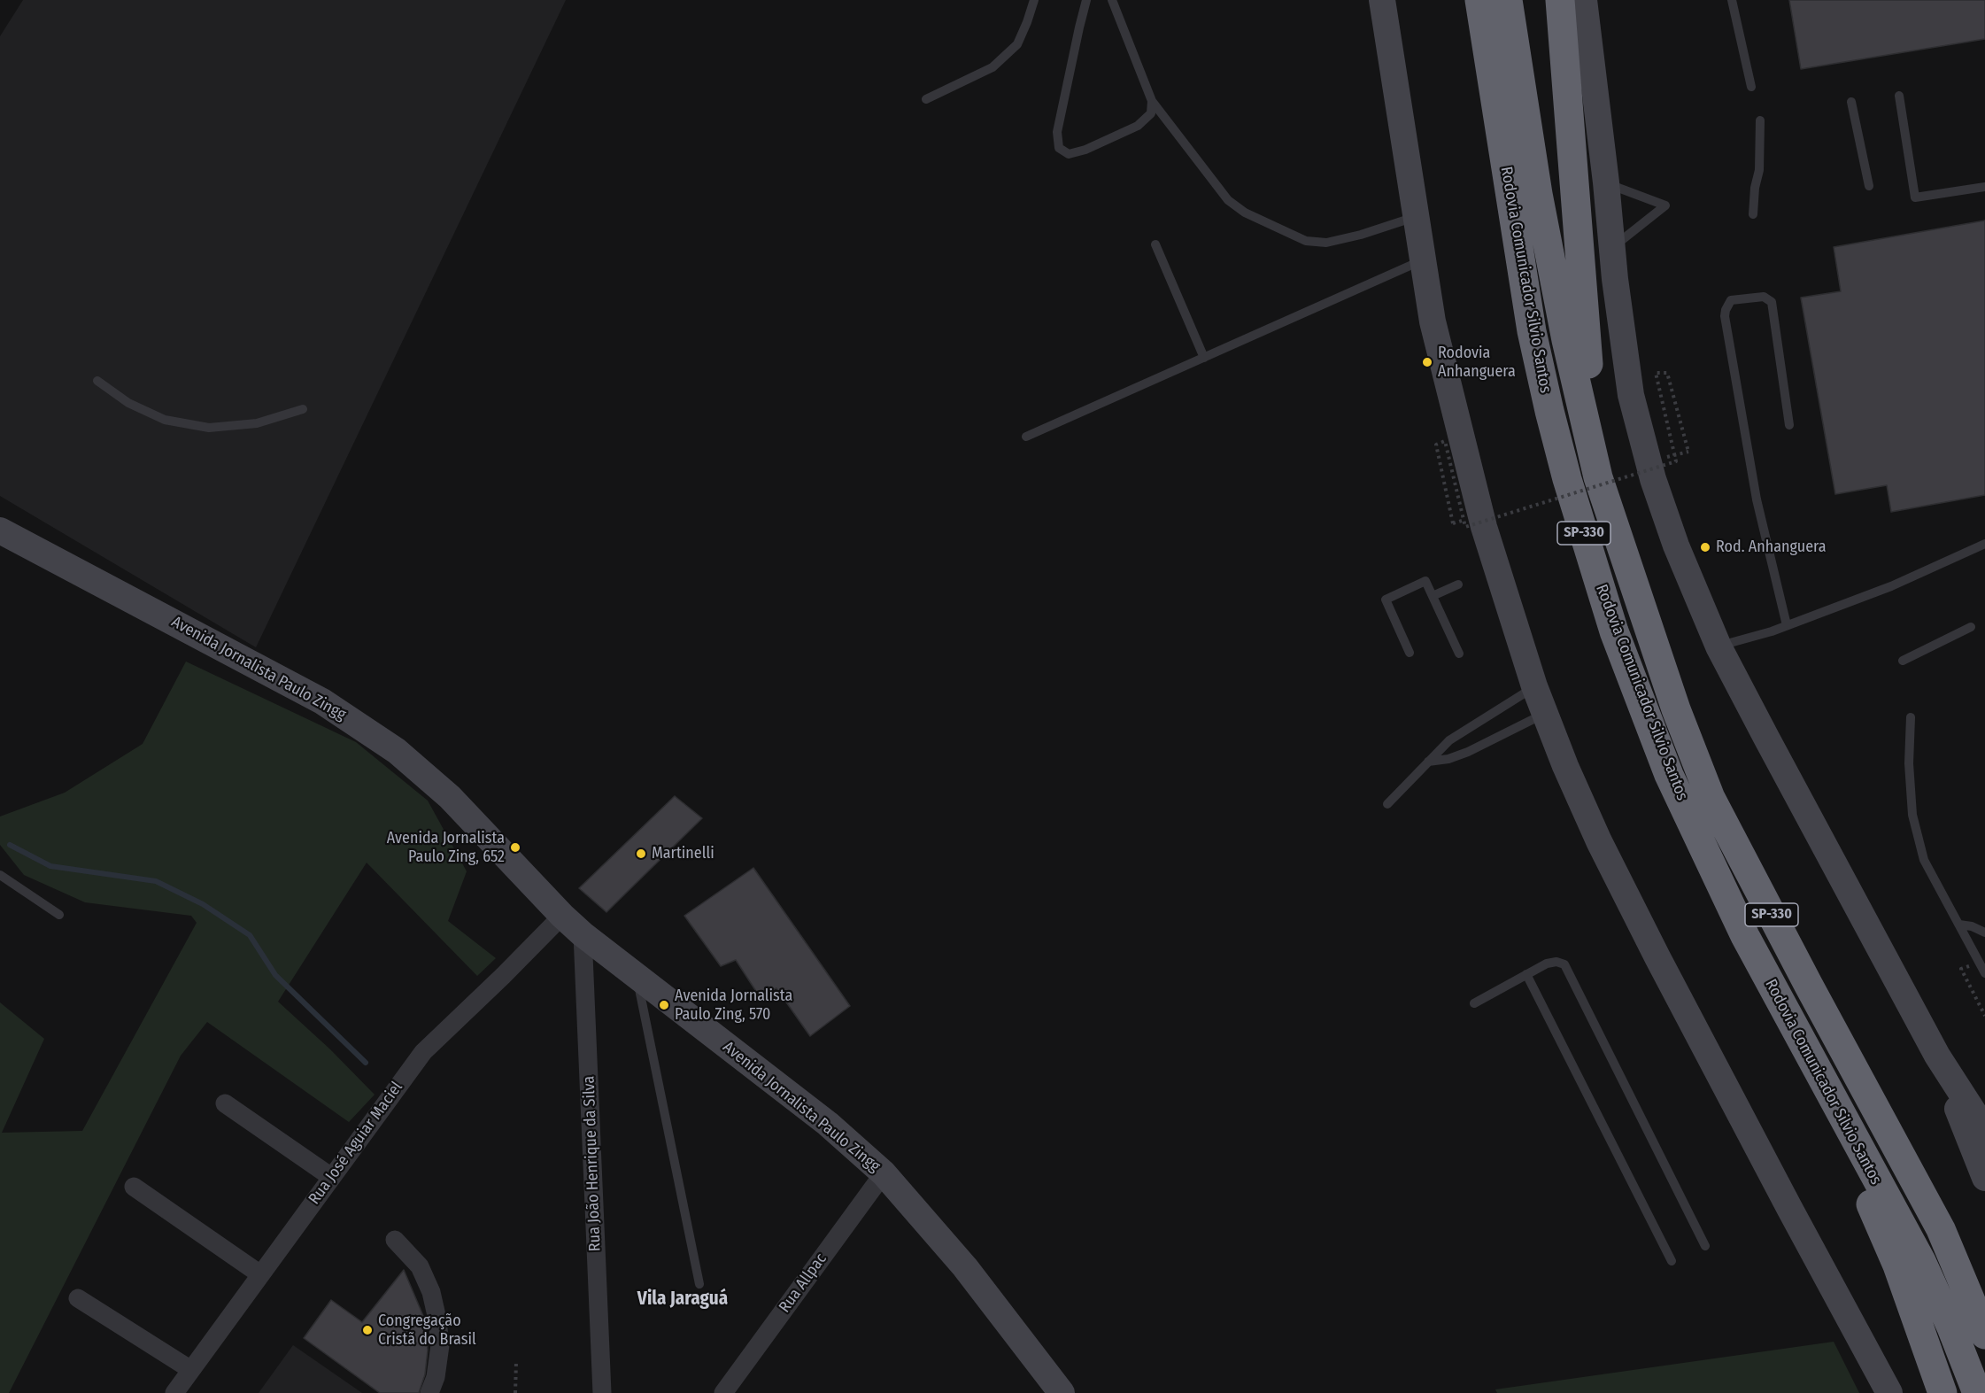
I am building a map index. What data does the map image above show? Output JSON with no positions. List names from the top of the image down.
{
  "streets": {
    "highway": ["Rodovia Comunicador Silvio Santos", "SP-330"],
    "main road": ["Avenida Jornalista Paulo Zingg"],
    "street": ["Rua José Aguiar Maciel", "Rua João Henrique da Silva", "Rua Allpac"]
  },
  "crossings": [
    ["Avenida Jornalista Paulo Zingg", "Rua José Aguiar Maciel"],
    ["Avenida Jornalista Paulo Zingg", "Rua João Henrique da Silva"],
    ["Avenida Jornalista Paulo Zingg", "Rua Allpac"]
  ],
  "districts": ["Vila Jaraguá"],
  "places": [
    "Rodovia Anhanguera",
    "Rod. Anhanguera",
    "Avenida Jornalista Paulo Zing, 652",
    "Martinelli",
    "Avenida Jornalista Paulo Zing, 570",
    "Congregação Cristã do Brasil"
  ]
}
